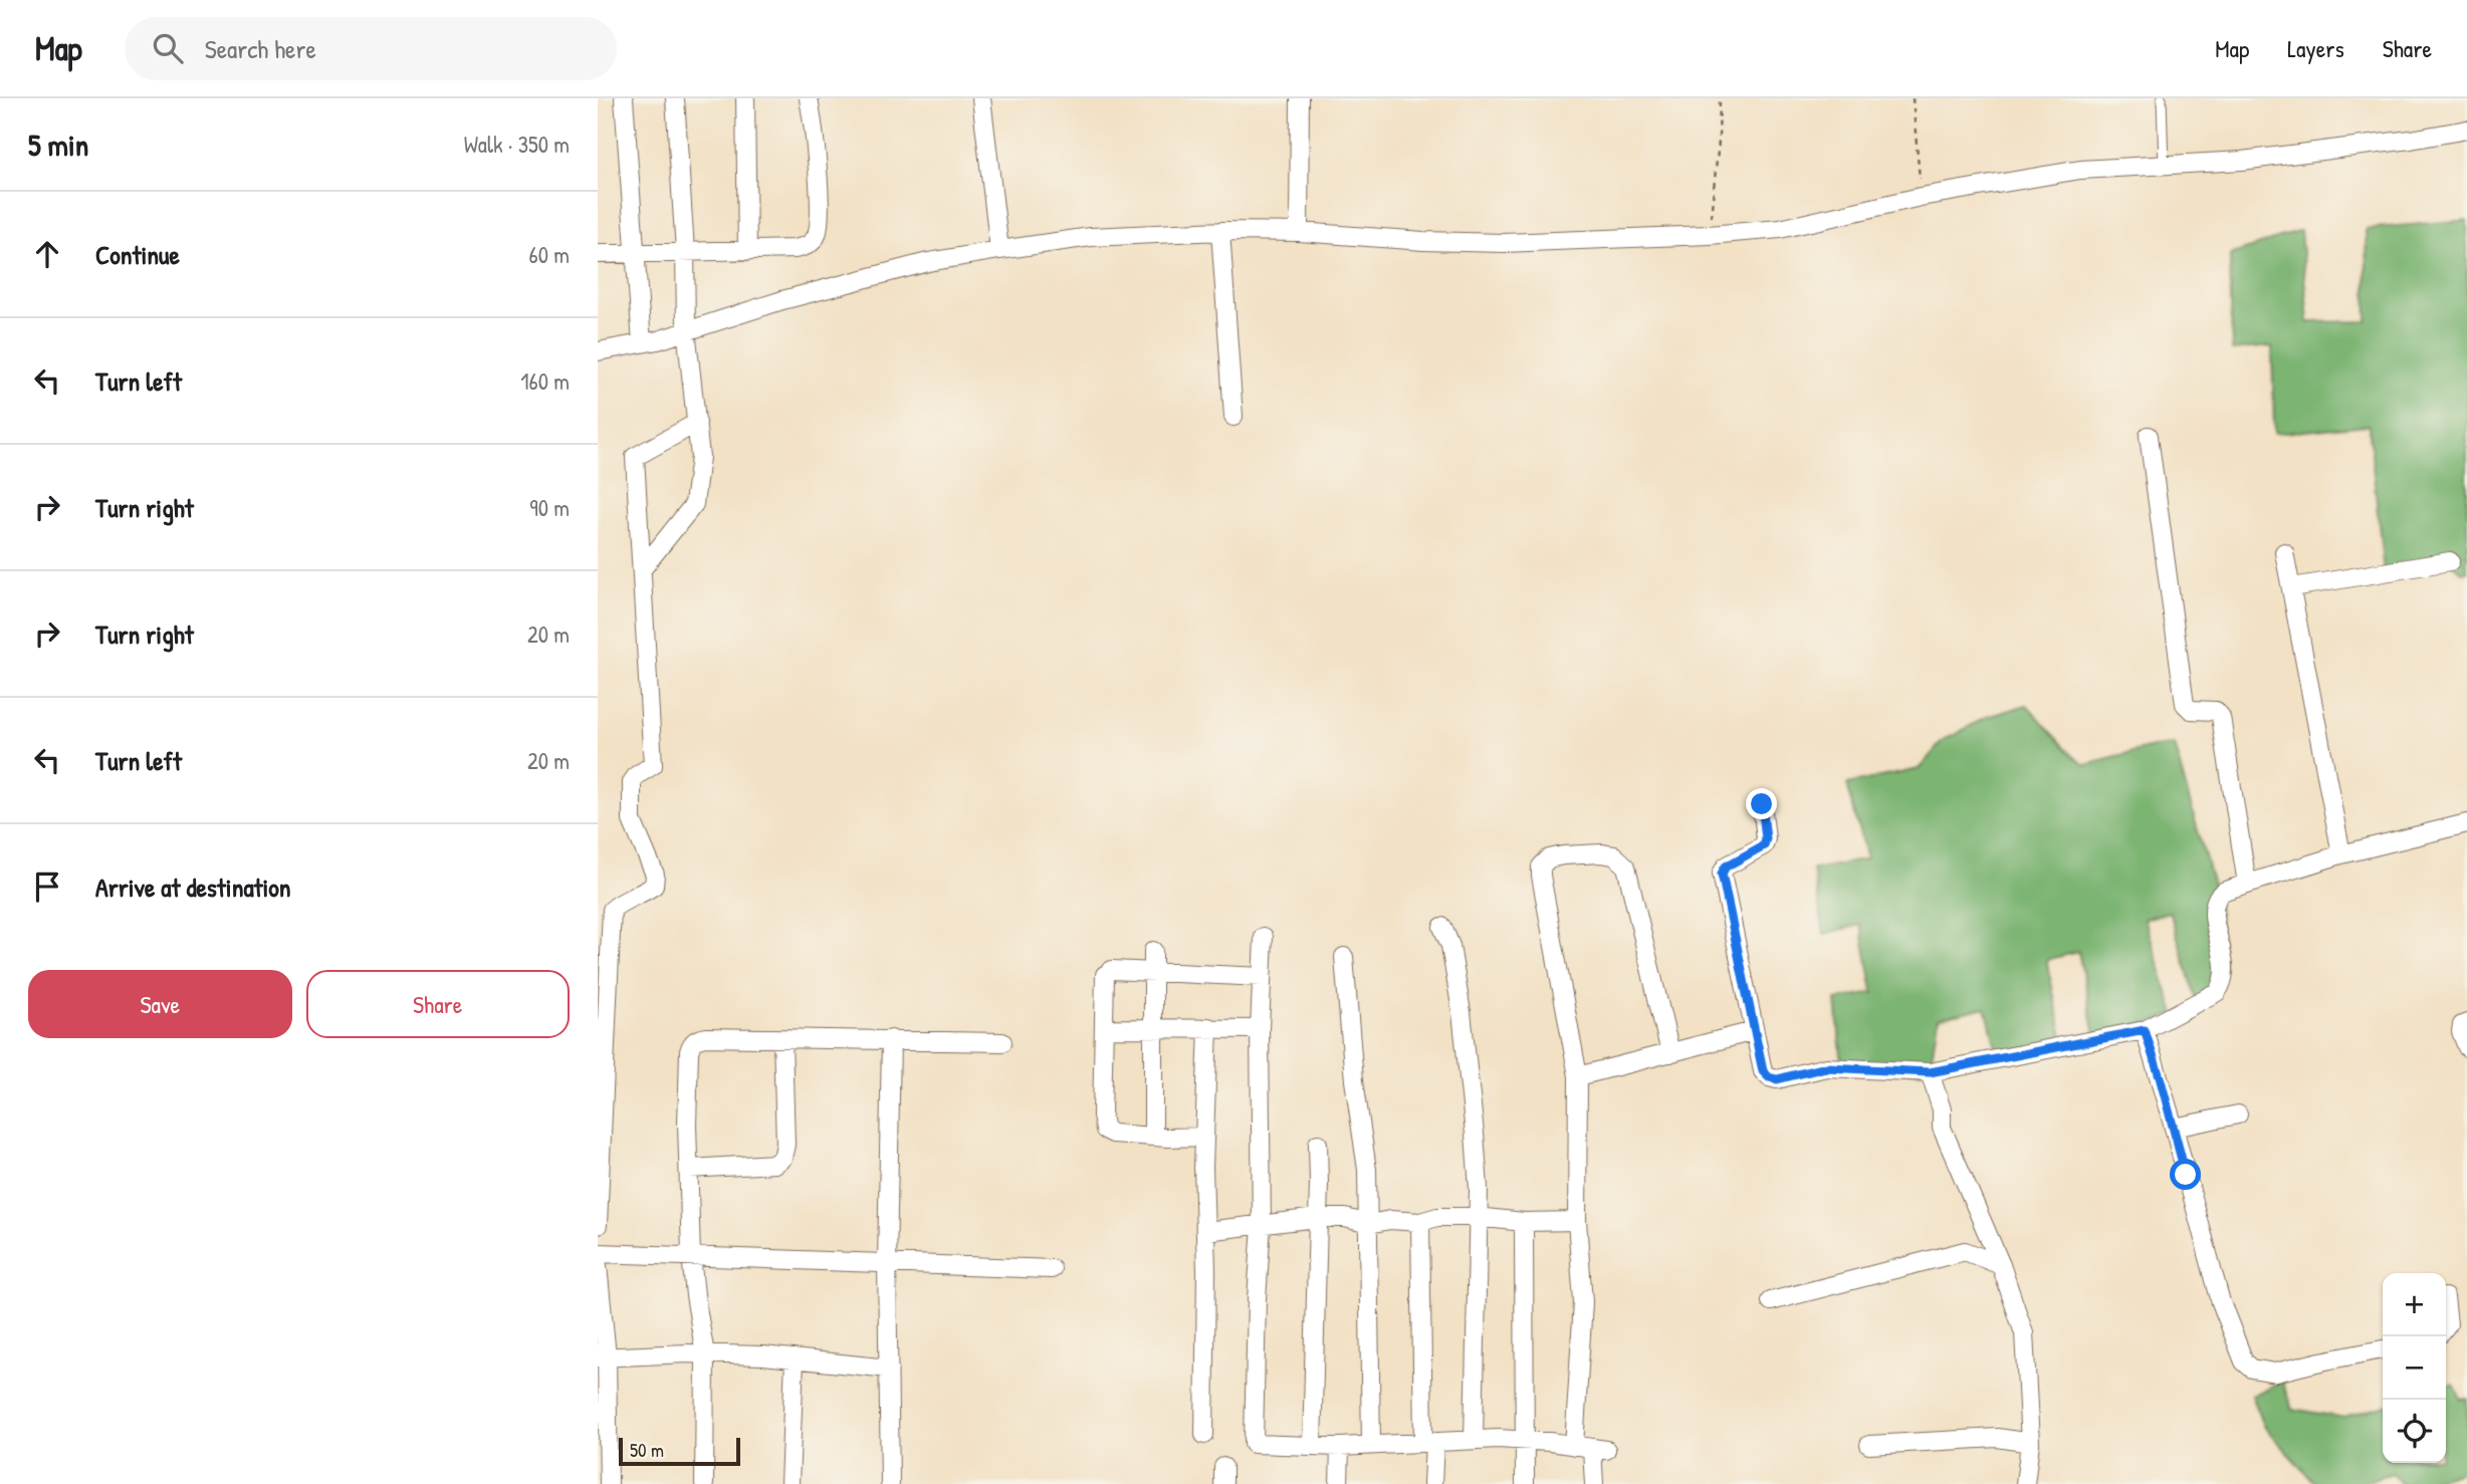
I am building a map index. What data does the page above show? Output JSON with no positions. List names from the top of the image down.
{
  "scale_bar": "50 m",
  "page": {
    "header": "Map",
    "search": "Search here",
    "nav": ["Map", "Layers", "Share"],
    "heading": ["5 min", "Walk · 350 m"],
    "list": [
      ["Continue", "60 m"],
      ["Turn left", "160 m"],
      ["Turn right", "90 m"],
      ["Turn right", "20 m"],
      ["Turn left", "20 m"],
      "Arrive at destination"
    ],
    "buttons": ["Save", "Share"],
    "map_buttons": ["+", "−"],
    "scale": "50 m"
  }
}
